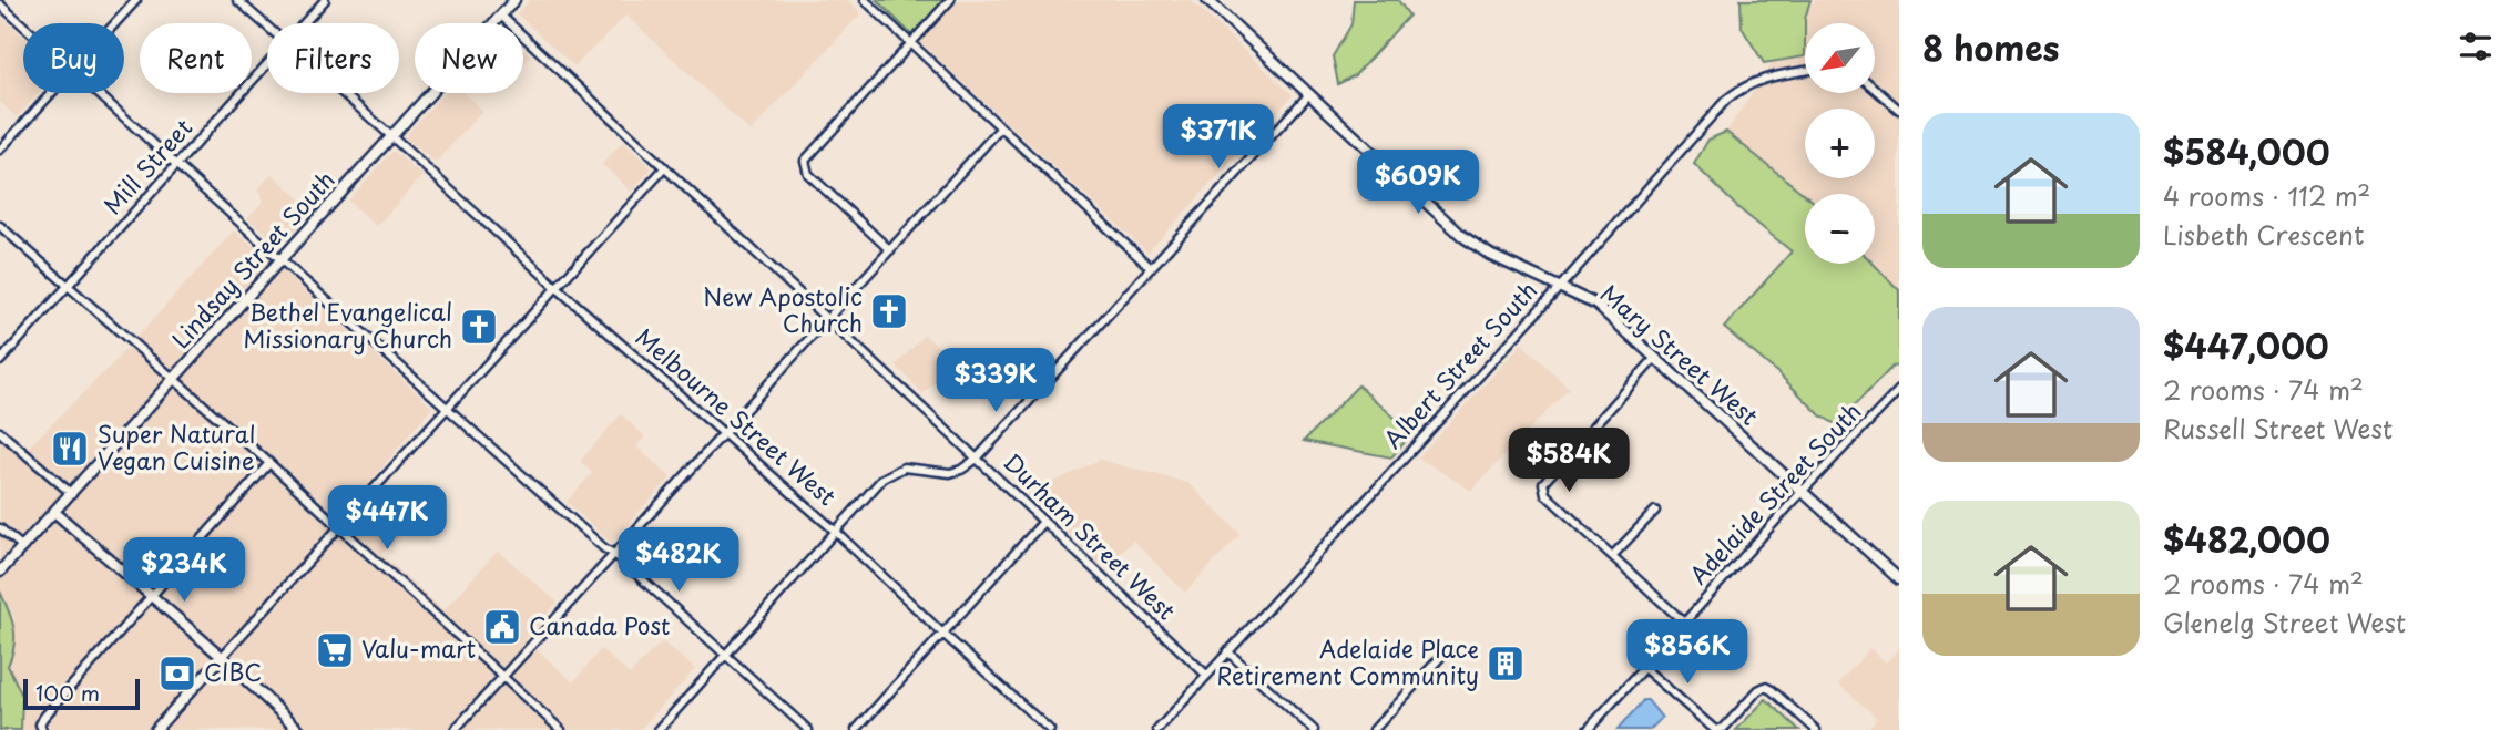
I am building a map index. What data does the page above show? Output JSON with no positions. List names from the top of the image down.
{
  "streets": {
    "main road": ["Lindsay Street South", "Mary Street West"],
    "street": [
      "Mill Street",
      "Albert Street South",
      "Melbourne Street West",
      "Adelaide Street South",
      "Durham Street West"
    ]
  },
  "crossings": [
    ["Lindsay Street South", "Melbourne Street West"],
    ["Lindsay Street South", "Durham Street West"],
    ["Mary Street West", "Albert Street South"],
    ["Mary Street West", "Adelaide Street South"],
    ["Albert Street South", "Durham Street West"]
  ],
  "places": {
    "church": ["New Apostolic Church", "Bethel Evangelical Missionary Church"],
    "restaurant": ["Super Natural Vegan Cuisine"],
    "public building": ["Canada Post"],
    "supermarket": ["Valu-mart"],
    "building": ["Adelaide Place Retirement Community"],
    "bank": ["CIBC"]
  },
  "scale_bar": "100 m",
  "north": "bottom left",
  "page": {
    "heading": "8 homes",
    "map_buttons": ["+", "−"],
    "chip": [
      "Buy",
      "Rent",
      "Filters",
      "New"
    ],
    "list": [
      {
        "name": "$584,000",
        "note": "4 rooms · 112 m² · Lisbeth Crescent"
      },
      {
        "name": "$447,000",
        "note": "2 rooms · 74 m² · Russell Street West"
      },
      {
        "name": "$482,000",
        "note": "2 rooms · 74 m² · Glenelg Street West"
      }
    ],
    "price": [
      "$371K",
      "$609K",
      "$339K",
      "$584K",
      "$447K",
      "$482K",
      "$234K",
      "$856K"
    ],
    "scale": "100 m"
  }
}
